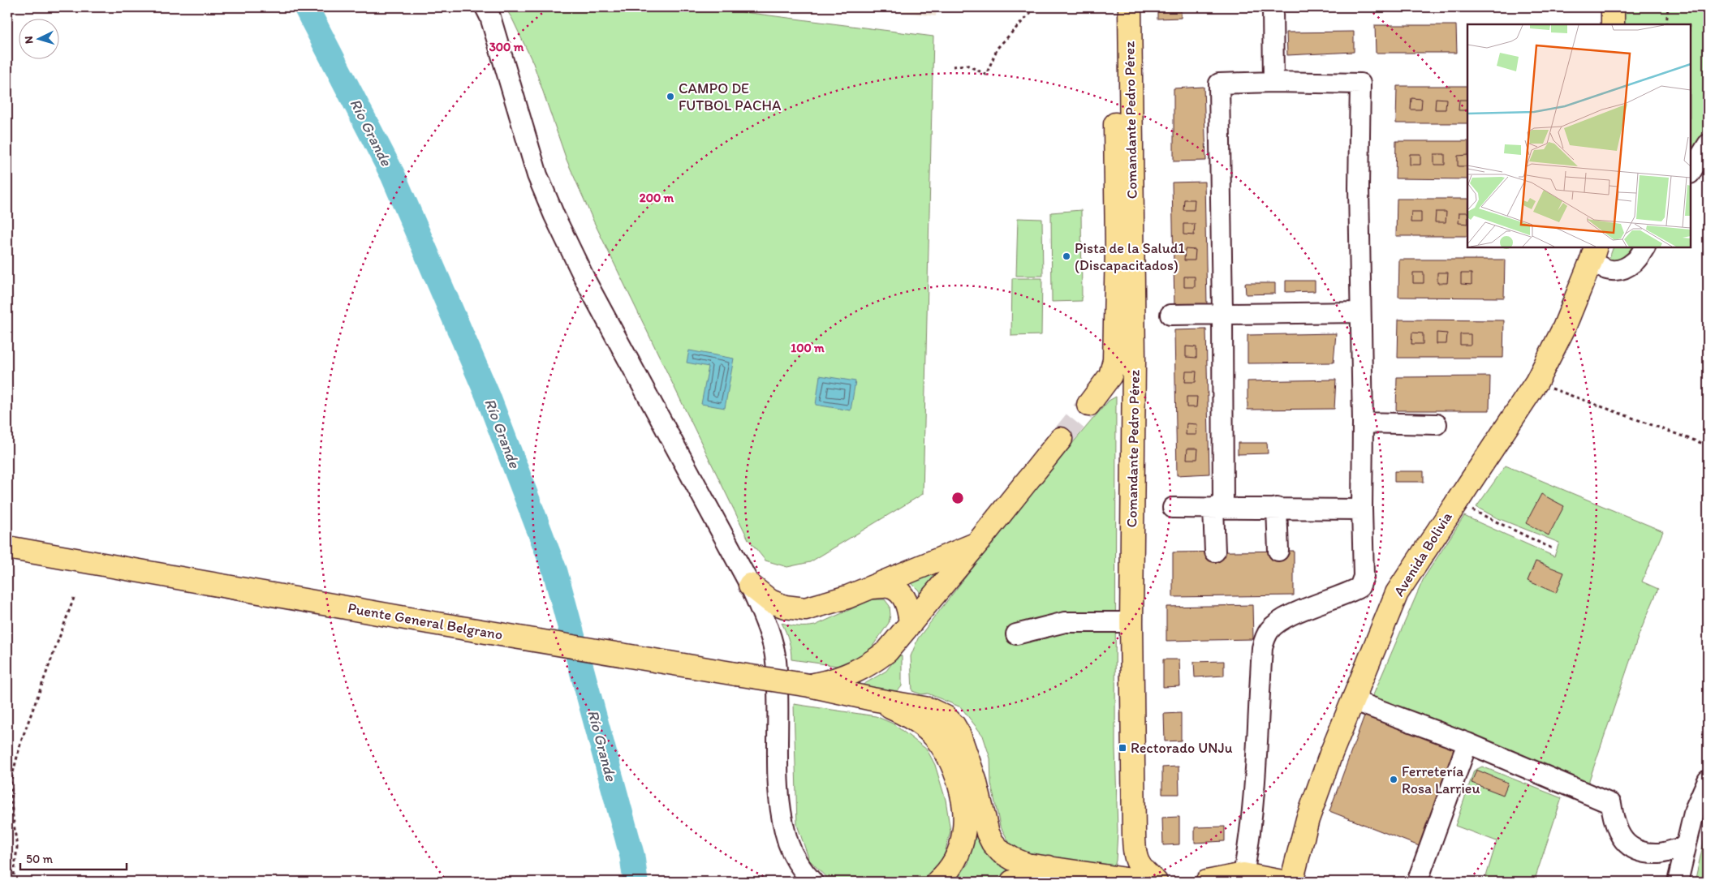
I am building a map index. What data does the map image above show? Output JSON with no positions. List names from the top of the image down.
{
  "streets": {
    "main road": ["Comandante Pedro Pérez", "Avenida Bolivia", "Puente General Belgrano"]
  },
  "water": ["Río Grande"],
  "places": {
    "other": ["CAMPO DE FUTBOL PACHA", "Pista de la Salud1 (Discapacitados)", "Ferretería Rosa Larrieu"],
    "transit": ["Rectorado UNJu"]
  },
  "scale_bar": "50 m",
  "north": "left",
  "rings": ["300 m", "200 m", "100 m"]
}
